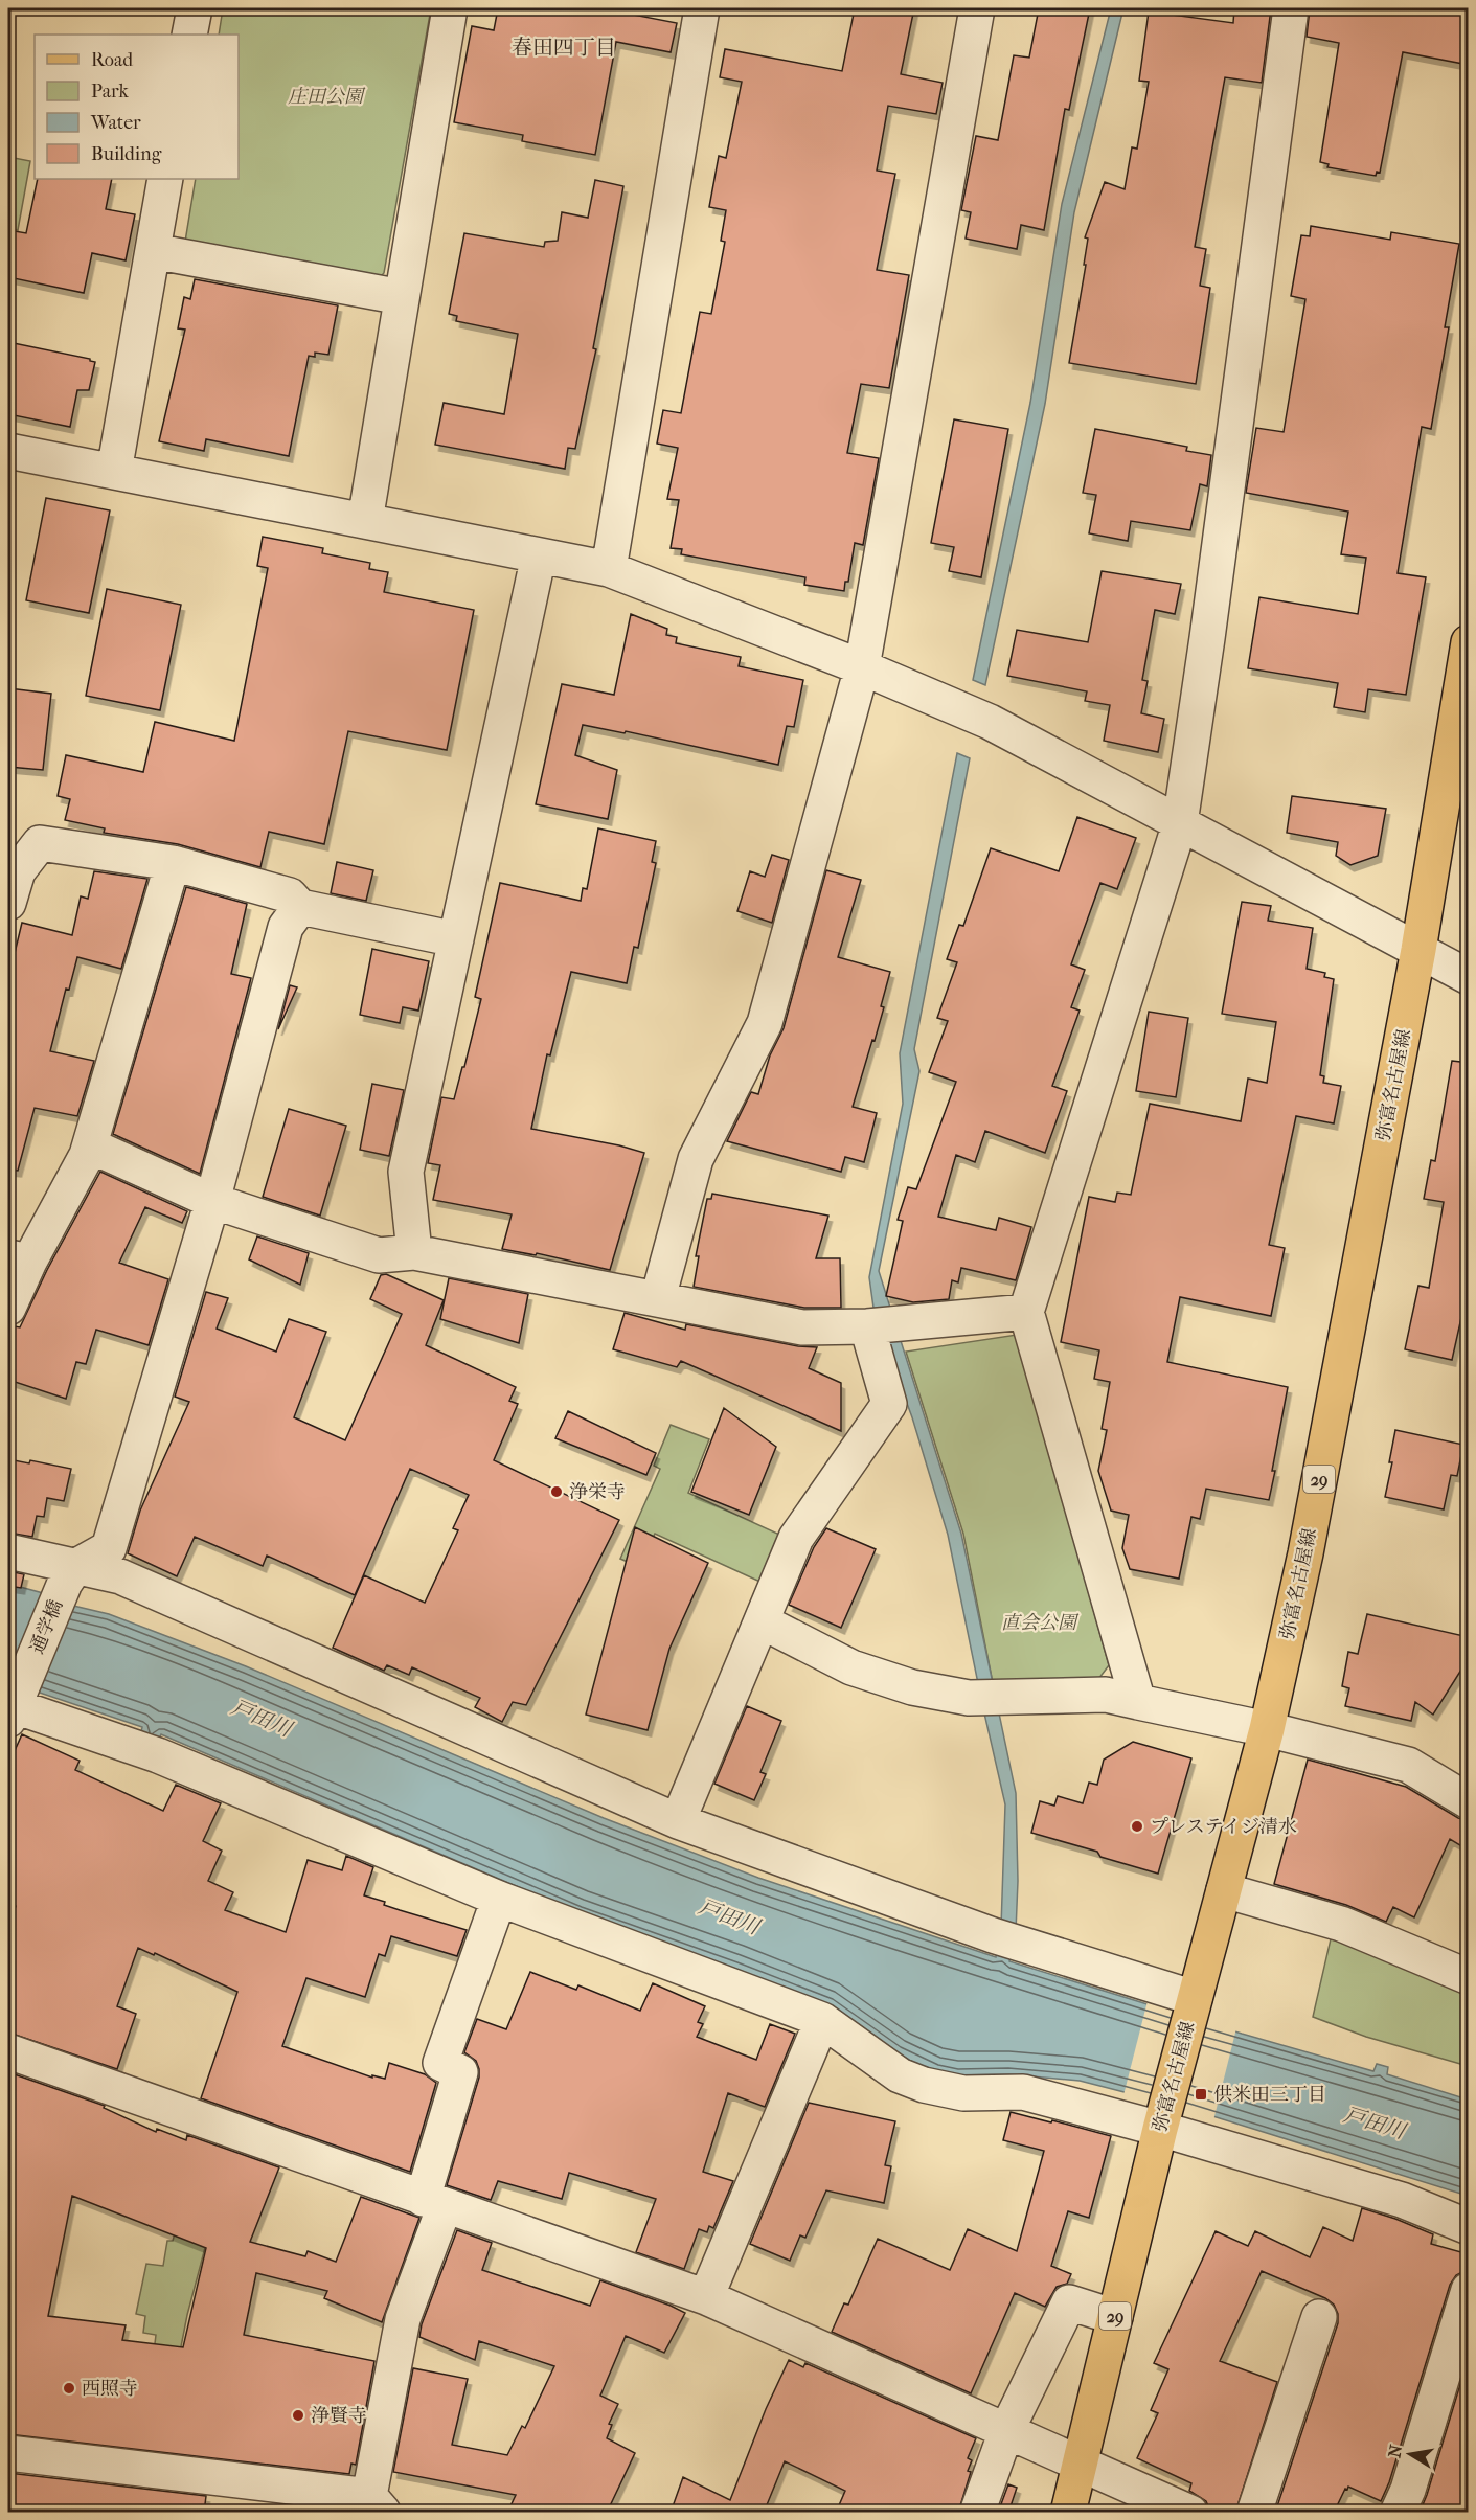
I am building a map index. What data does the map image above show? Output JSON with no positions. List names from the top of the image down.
{
  "streets": {
    "main road": ["弥富名古屋線", "29"],
    "street": ["通学橋"]
  },
  "districts": ["春田四丁目"],
  "water": ["戸田川"],
  "parks": ["庄田公園", "直会公園"],
  "places": {
    "other": [
      "浄栄寺",
      "プレステイジ清水",
      "西照寺",
      "浄賢寺"
    ],
    "transit": ["供米田三丁目"]
  },
  "legend": [
    "Road",
    "Park",
    "Water",
    "Building"
  ],
  "north": "left"
}
